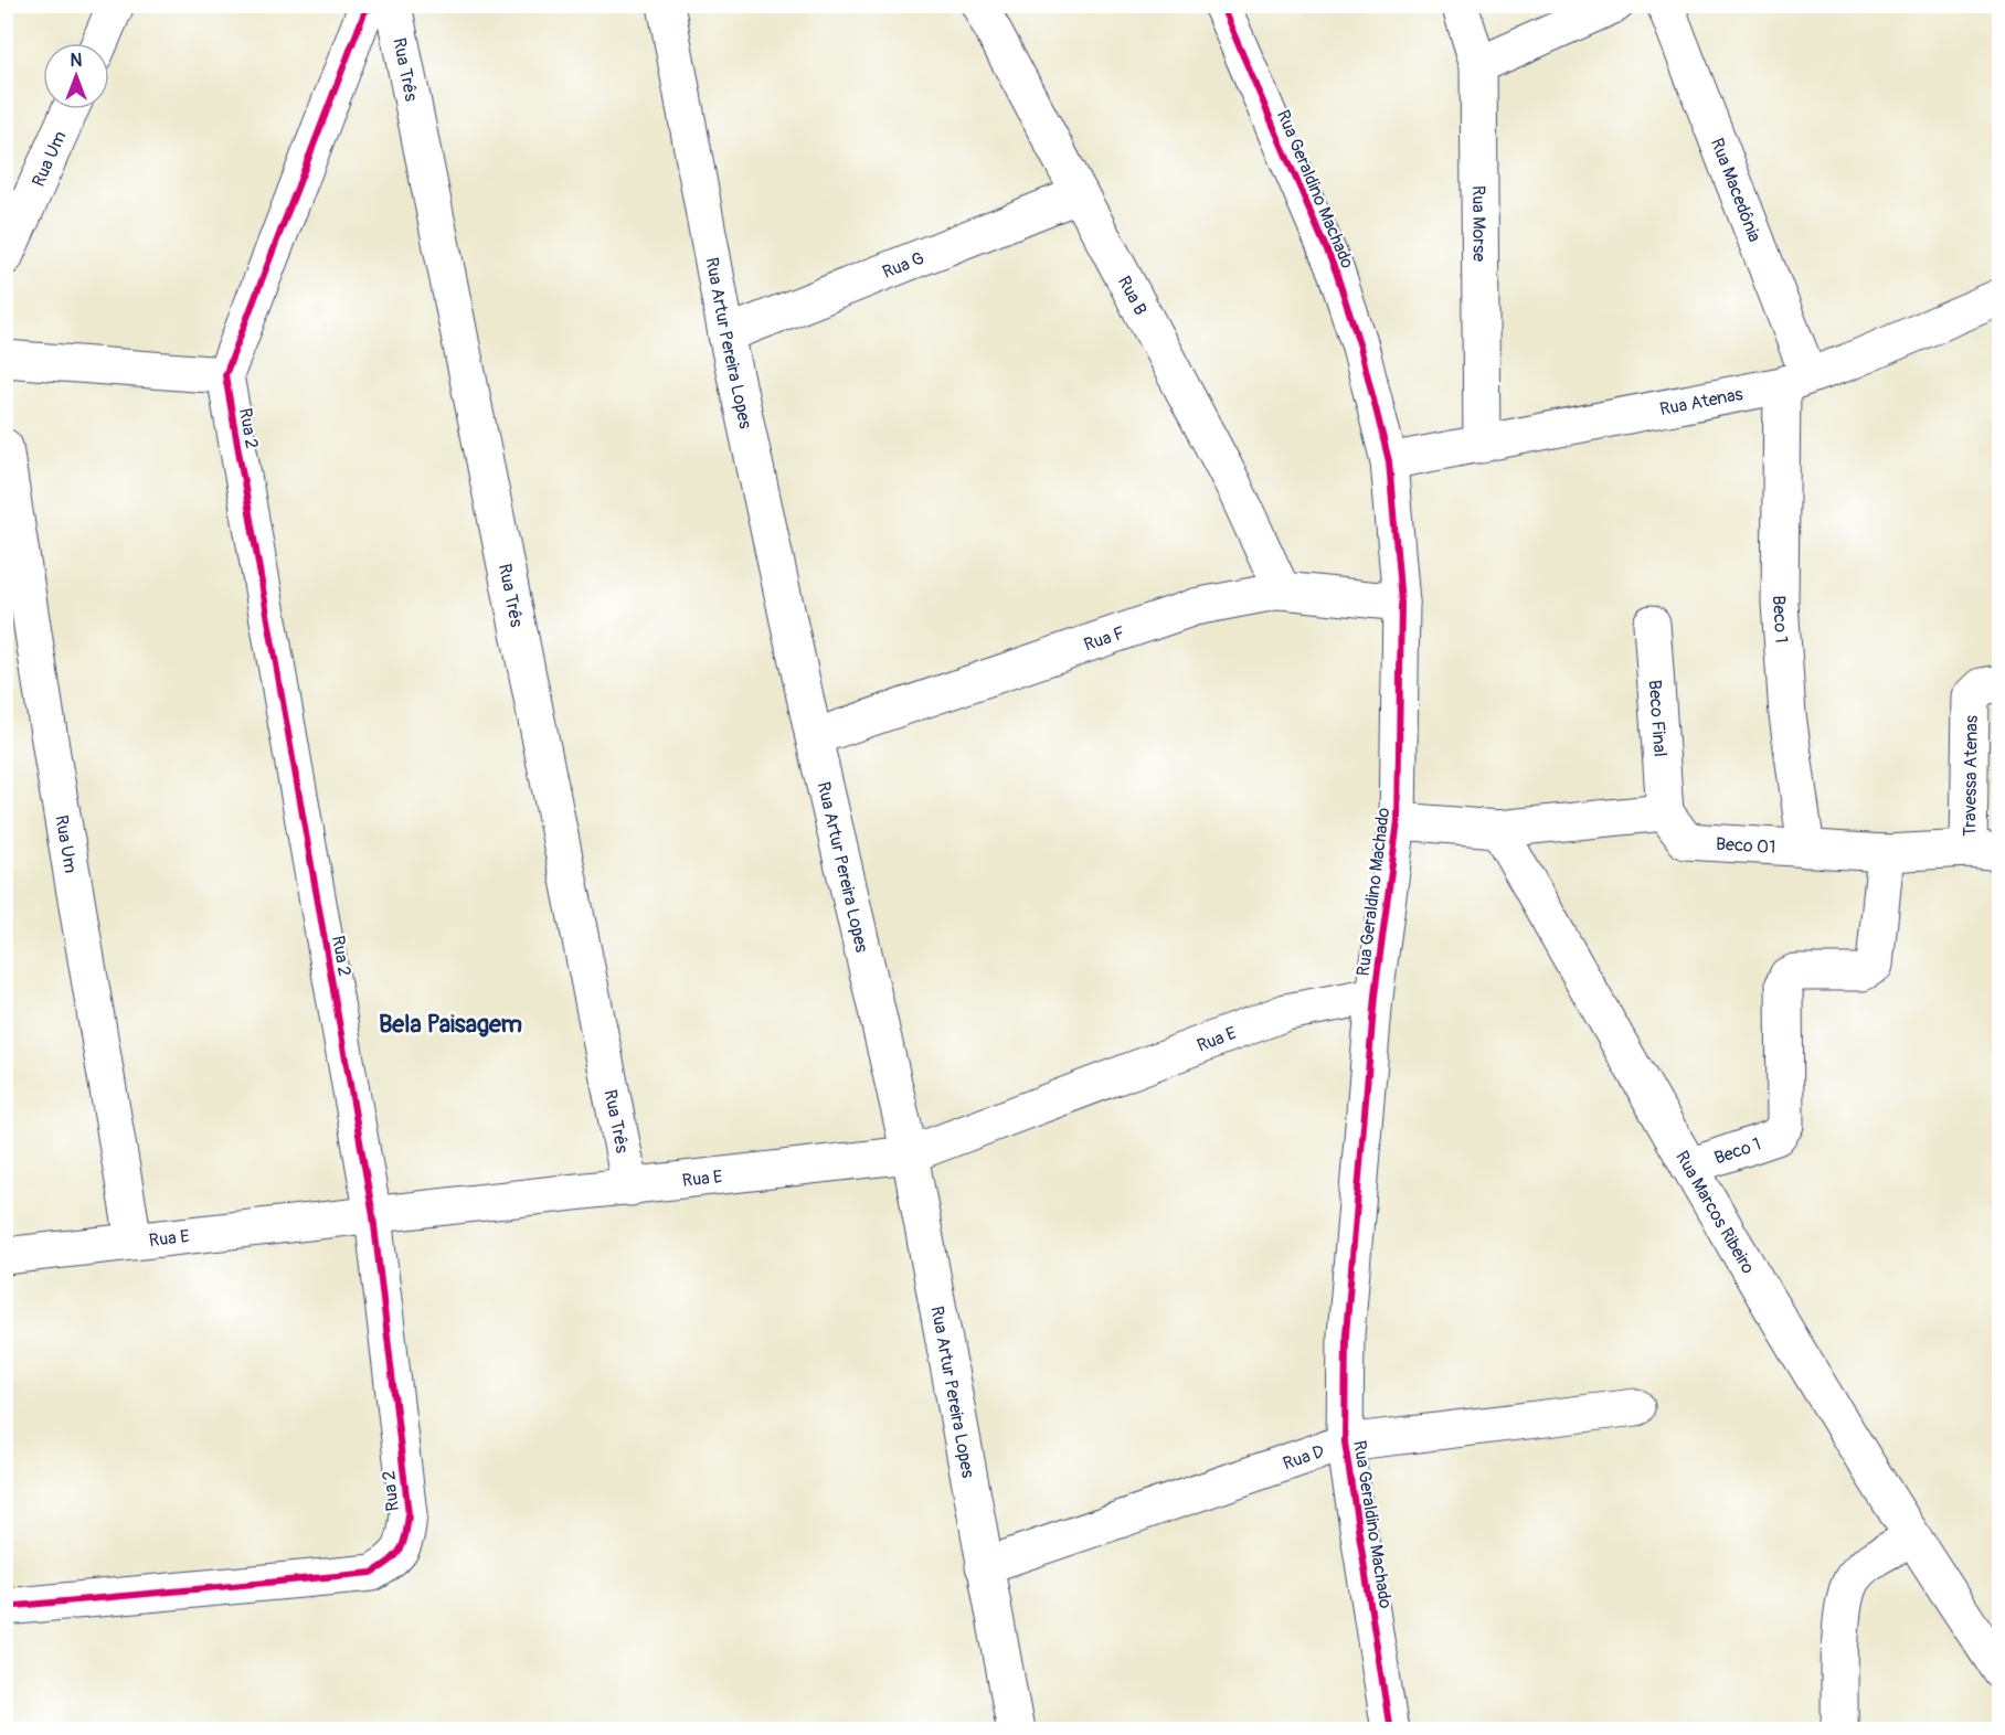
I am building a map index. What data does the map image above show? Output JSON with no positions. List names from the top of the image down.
{
  "streets": {
    "street": [
      "Rua Três",
      "Rua Um",
      "Rua Geraldino Machado",
      "Rua Macedônia",
      "Rua Morse",
      "Rua G",
      "Rua B",
      "Rua Artur Pereira Lopes",
      "Rua Atenas",
      "Rua 2",
      "Beco 1",
      "Rua F",
      "Beco Final",
      "Travessa Atenas",
      "Beco 01",
      "Rua E",
      "Rua Marcos Ribeiro",
      "Rua D"
    ]
  },
  "crossings": [
    ["Rua Três", "Rua E"],
    ["Rua Um", "Rua E"],
    ["Rua Geraldino Machado", "Rua Atenas"],
    ["Rua Geraldino Machado", "Rua F"],
    ["Rua Geraldino Machado", "Rua E"],
    ["Rua Geraldino Machado", "Rua D"],
    ["Rua Macedônia", "Rua Atenas"],
    ["Rua Macedônia", "Beco 1"],
    ["Rua Morse", "Rua Atenas"],
    ["Rua G", "Rua B"],
    ["Rua G", "Rua Artur Pereira Lopes"],
    ["Rua B", "Rua F"],
    ["Rua Artur Pereira Lopes", "Rua F"],
    ["Rua Artur Pereira Lopes", "Rua E"],
    ["Rua Artur Pereira Lopes", "Rua D"],
    ["Rua Atenas", "Beco 1"],
    ["Rua 2", "Rua E"],
    ["Beco 1", "Travessa Atenas"],
    ["Beco 1", "Beco 01"],
    ["Beco 1", "Rua Marcos Ribeiro"],
    ["Beco Final", "Beco 01"],
    ["Travessa Atenas", "Beco 01"]
  ],
  "districts": ["Bela Paisagem"],
  "north": "top"
}
